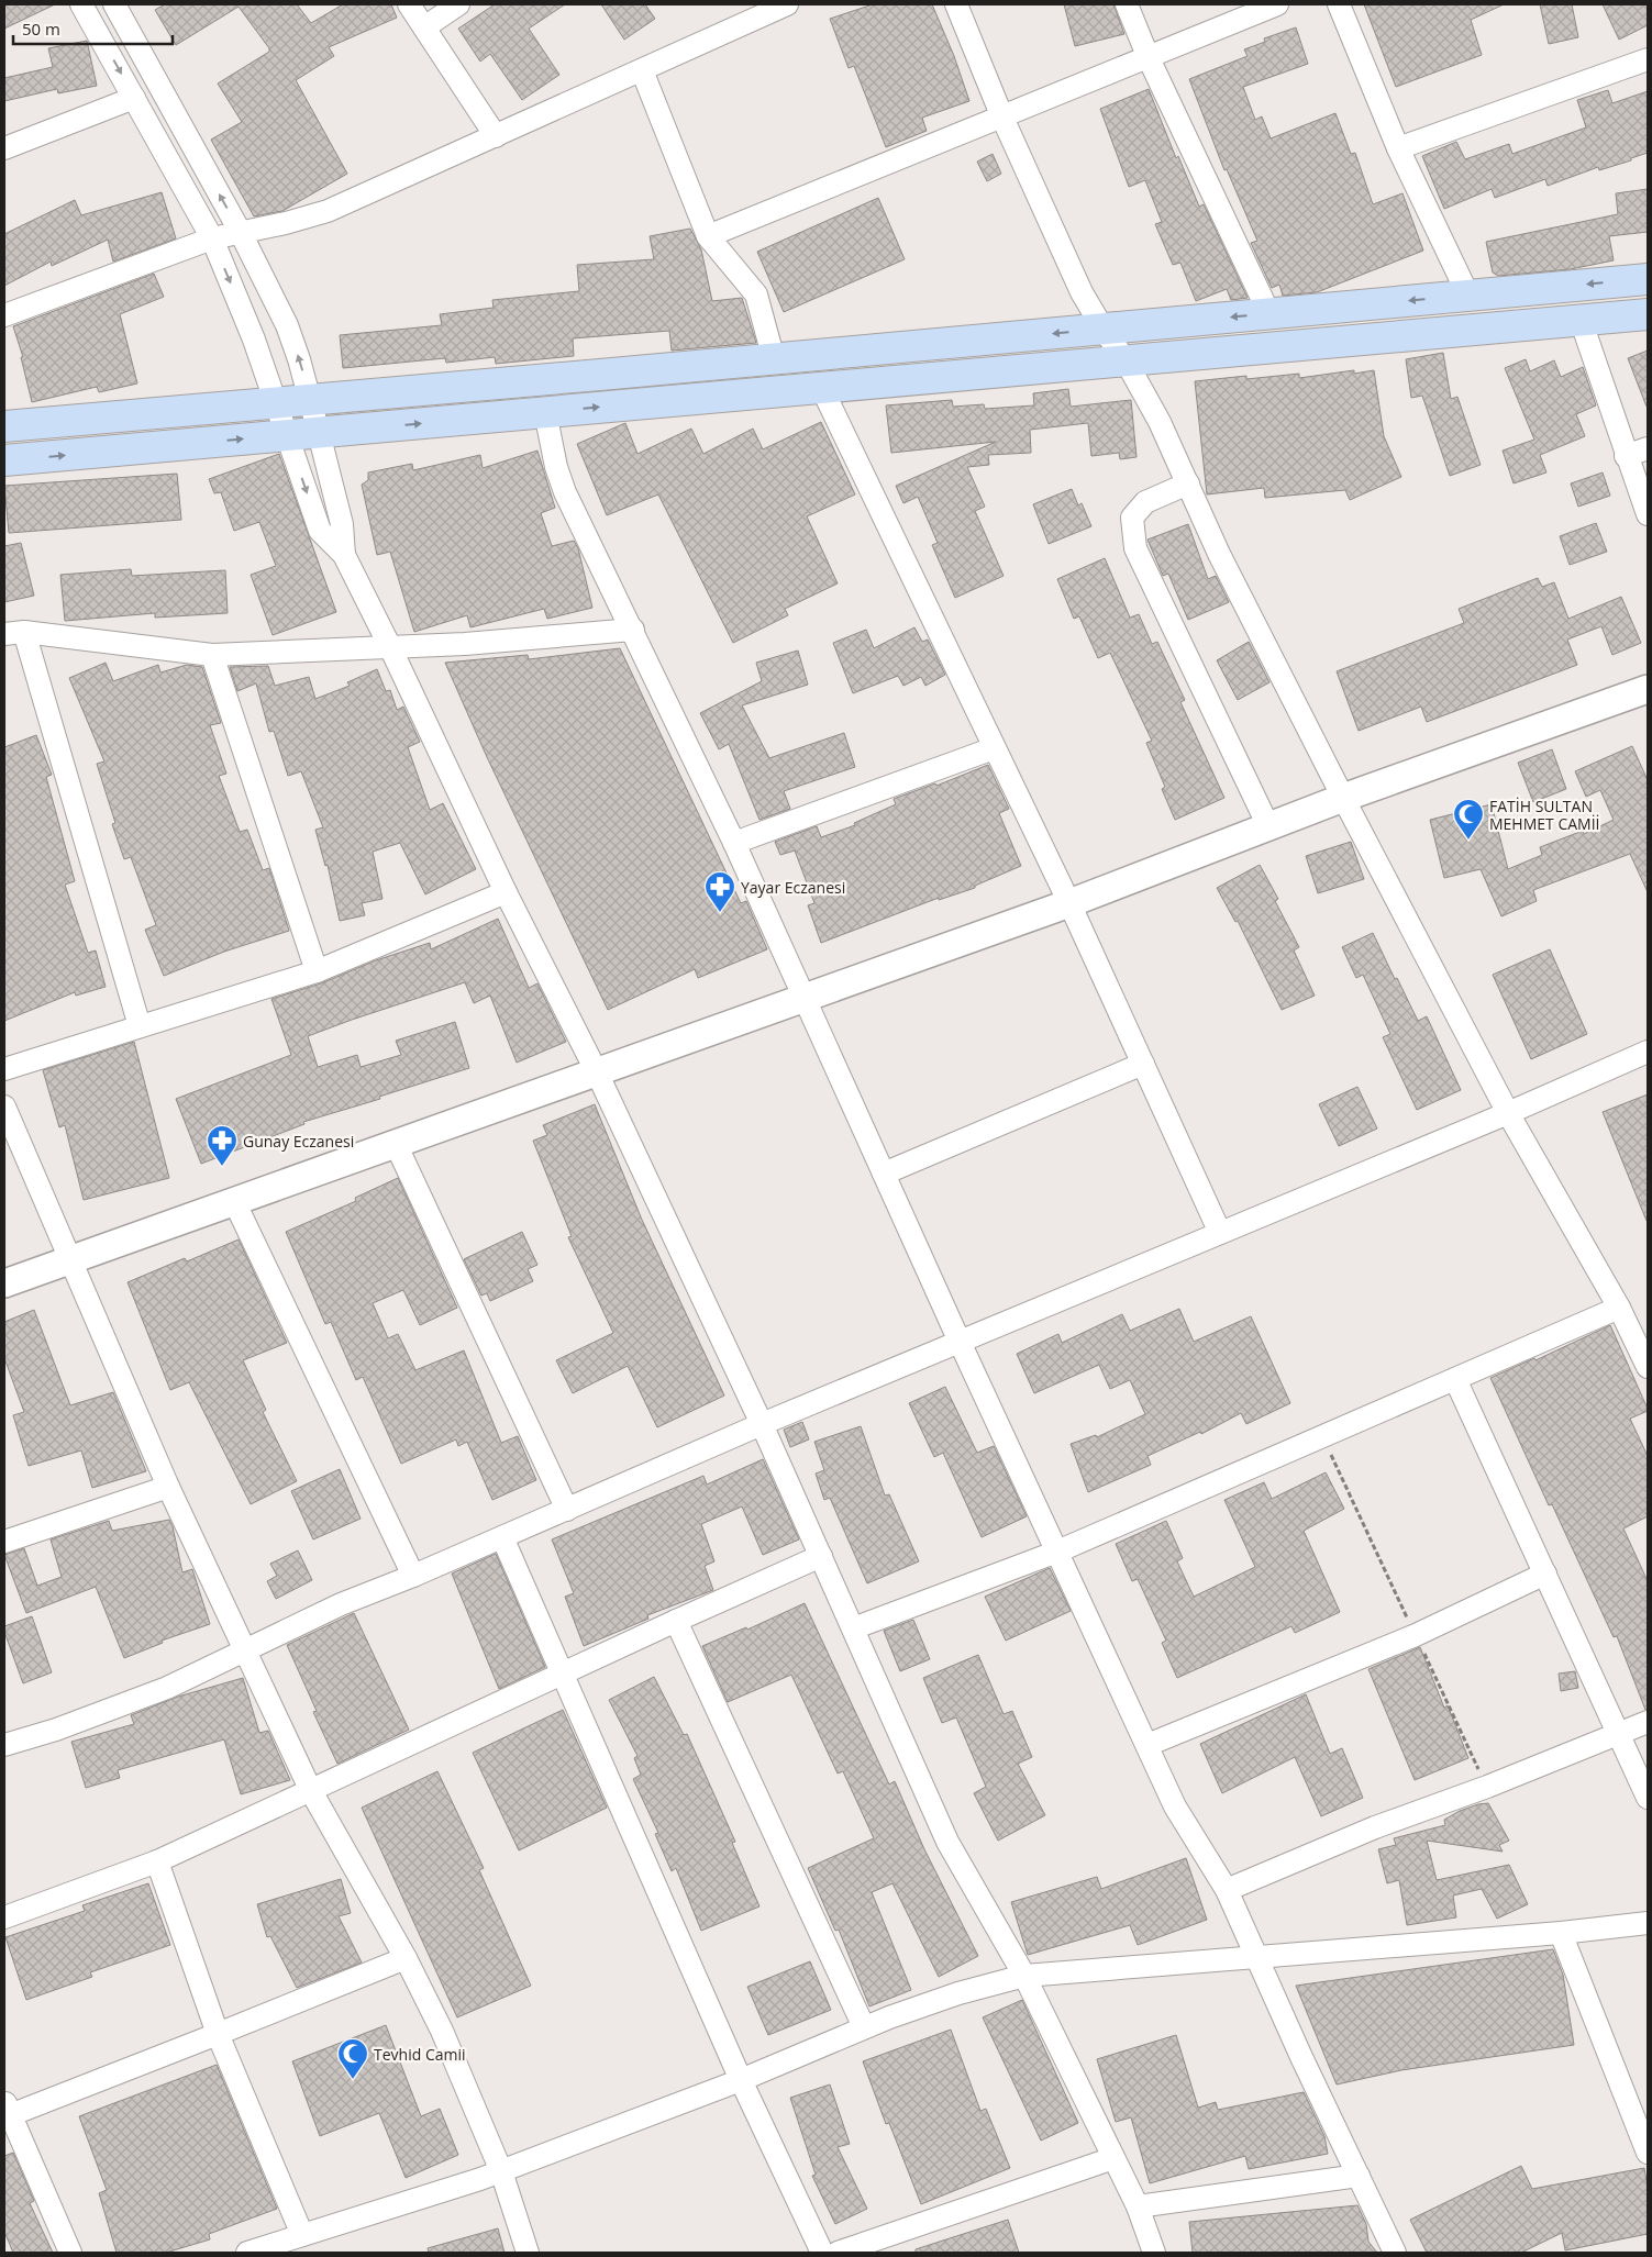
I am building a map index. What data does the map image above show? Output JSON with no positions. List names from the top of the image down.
{
  "places": {
    "mosque": ["FATİH SULTAN MEHMET CAMİİ", "Tevhid Camii"],
    "pharmacy": ["Yayar Eczanesi", "Gunay Eczanesi"]
  },
  "scale_bar": "50 m"
}
